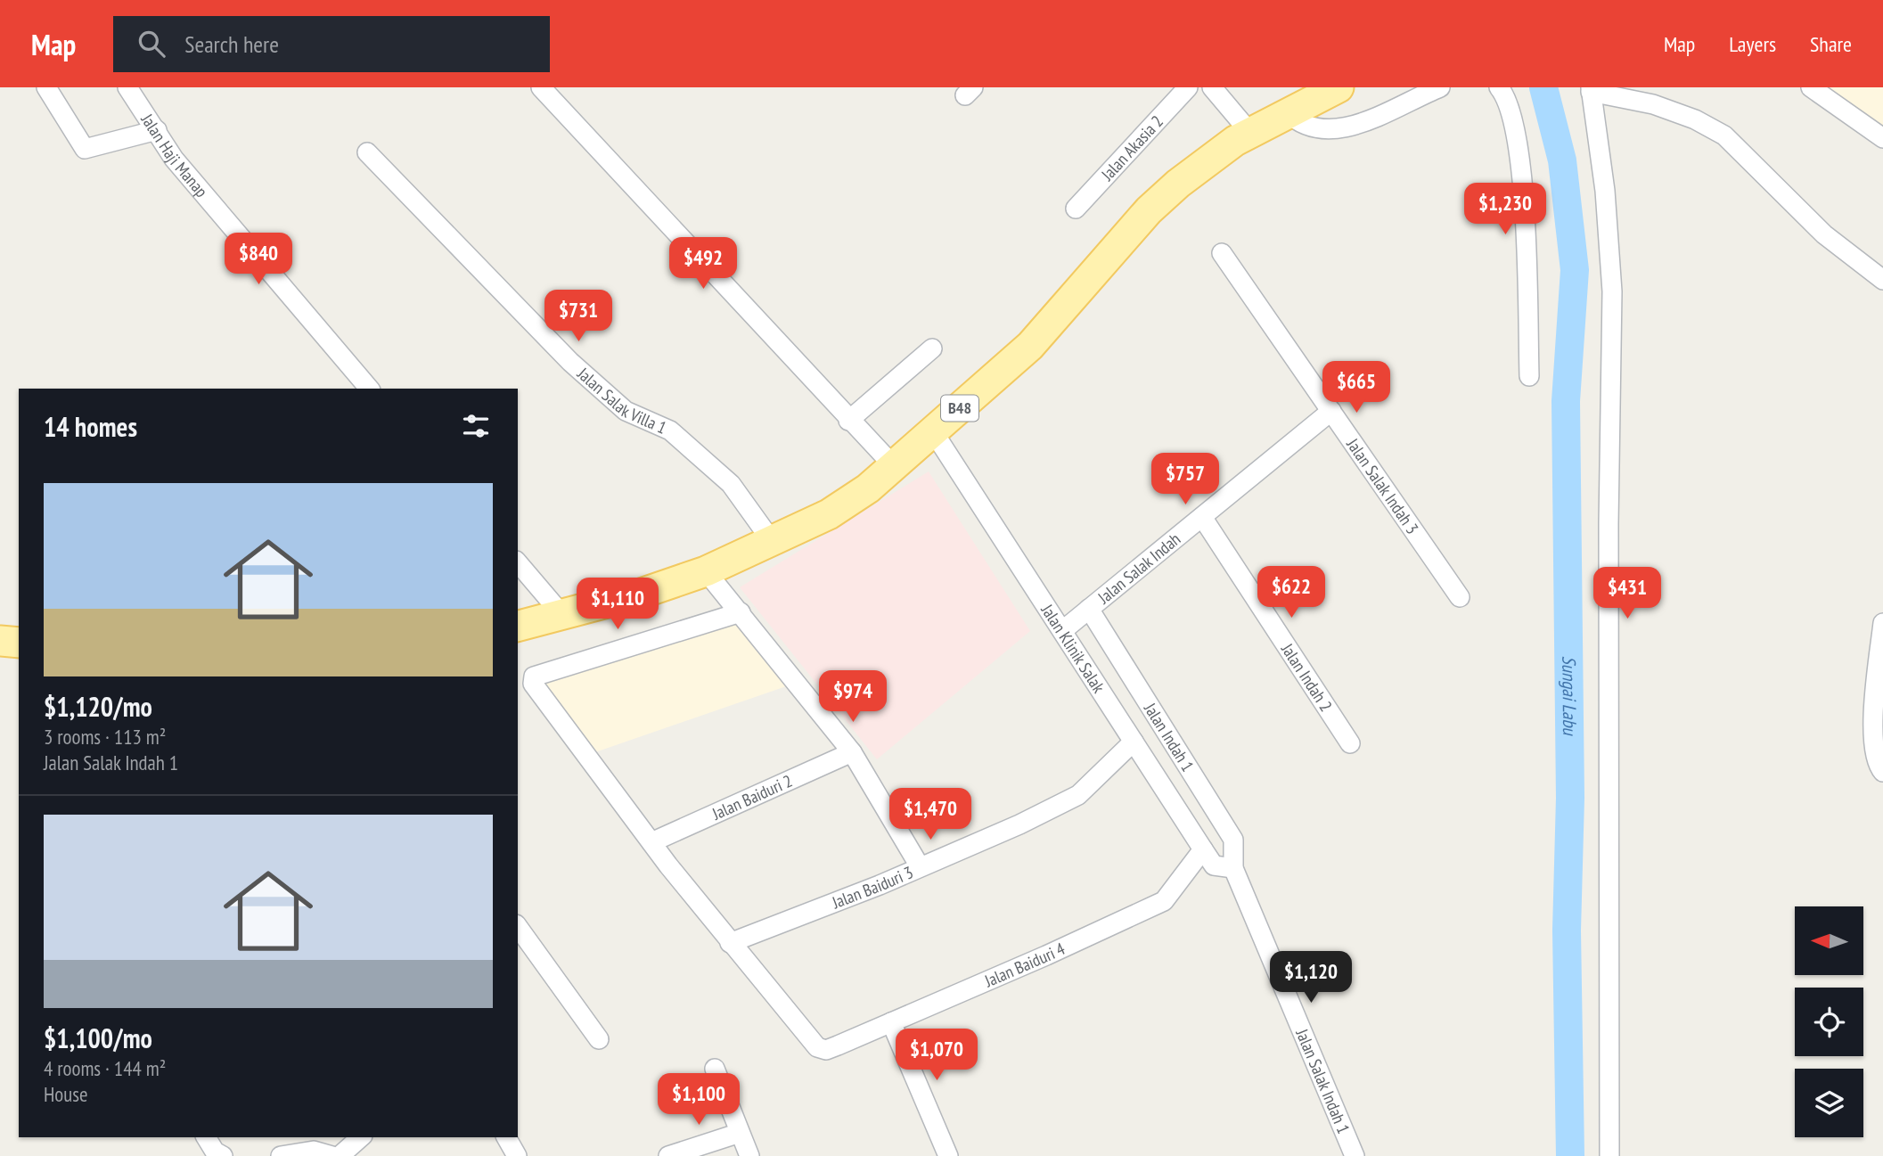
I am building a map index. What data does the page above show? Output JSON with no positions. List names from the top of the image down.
{
  "streets": {
    "main road": ["B48"],
    "street": [
      "Jalan Akasia 2",
      "Jalan Haji Manap",
      "Jalan Salak Villa 1",
      "Jalan Salak Indah 3",
      "Jalan Salak Indah",
      "Jalan Klinik Salak",
      "Jalan Indah 2",
      "Jalan Indah 1",
      "Jalan Baiduri 2",
      "Jalan Baiduri 3",
      "Jalan Baiduri 4",
      "Jalan Salak Indah 1"
    ]
  },
  "crossings": [
    ["Jalan Salak Villa 1", "B48"],
    ["B48", "Jalan Klinik Salak"],
    ["Jalan Salak Indah 3", "Jalan Salak Indah"],
    ["Jalan Salak Indah", "Jalan Klinik Salak"],
    ["Jalan Salak Indah", "Jalan Indah 2"],
    ["Jalan Salak Indah", "Jalan Indah 1"],
    ["Jalan Klinik Salak", "Jalan Indah 1"],
    ["Jalan Klinik Salak", "Jalan Baiduri 3"],
    ["Jalan Klinik Salak", "Jalan Baiduri 4"],
    ["Jalan Klinik Salak", "Jalan Salak Indah 1"],
    ["Jalan Indah 1", "Jalan Salak Indah 1"],
    ["Jalan Baiduri 3", "Jalan Baiduri 4"]
  ],
  "water": ["Sungai Labu"],
  "north": "left",
  "page": {
    "header": "Map",
    "search": "Search here",
    "nav": ["Map", "Layers", "Share"],
    "price": [
      "$1,230",
      "$840",
      "$492",
      "$731",
      "$665",
      "$757",
      "$622",
      "$431",
      "$1,110",
      "$974",
      "$1,470",
      "$1,120",
      "$1,070",
      "$1,100"
    ],
    "heading": "14 homes",
    "list": [
      {
        "name": "$1,120/mo",
        "note": "3 rooms · 113 m² · Jalan Salak Indah 1"
      },
      {
        "name": "$1,100/mo",
        "note": "4 rooms · 144 m² · House"
      }
    ]
  }
}
